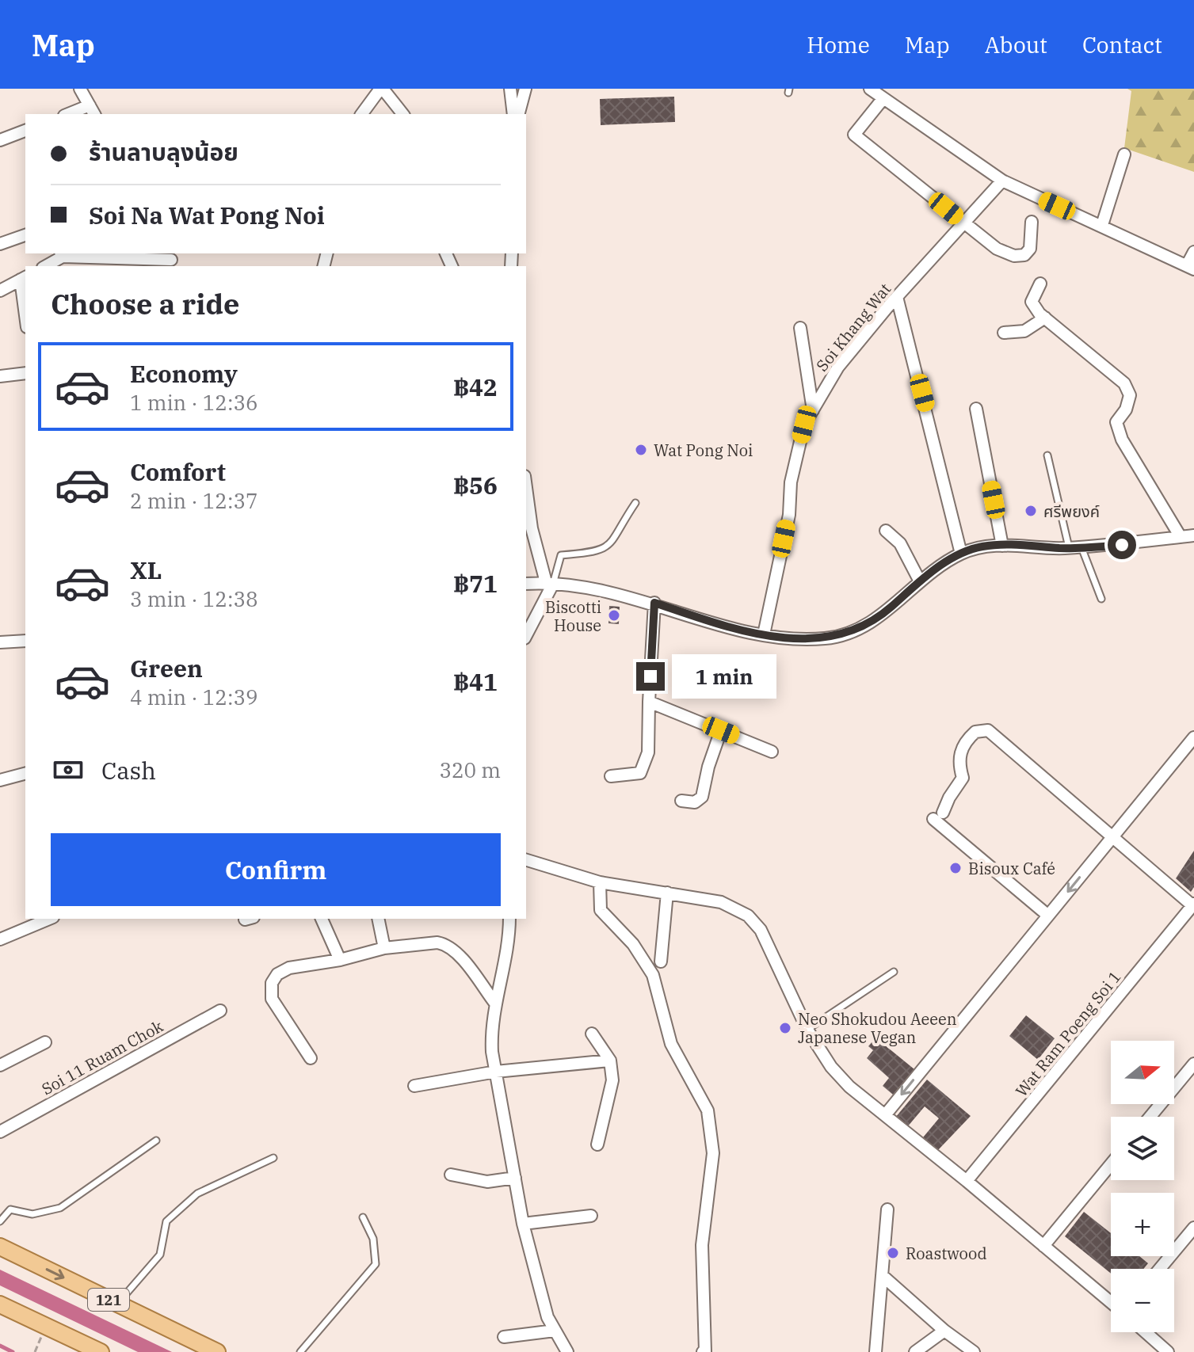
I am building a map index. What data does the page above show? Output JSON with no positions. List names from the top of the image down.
{
  "streets": {
    "main road": ["121"],
    "street": ["Soi Khang Wat", "Wat Ram Poeng Soi 1", "Soi 11 Ruam Chok"]
  },
  "places": [
    "Wat Pong Noi",
    "ศรีพยงค์",
    "Biscotti House",
    "Bisoux Café",
    "Neo Shokudou Aeeen Japanese Vegan",
    "Roastwood"
  ],
  "north": "right",
  "page": {
    "header": "Map",
    "nav": [
      "Home",
      "Map",
      "About",
      "Contact"
    ],
    "banner": ["ร้านลาบลุงน้อย", "Soi Na Wat Pong Noi"],
    "heading": "Choose a ride",
    "list": [
      {
        "name": "Economy",
        "note": "1 min · 12:36",
        "value": "฿42"
      },
      {
        "name": "Comfort",
        "note": "2 min · 12:37",
        "value": "฿56"
      },
      {
        "name": "XL",
        "note": "3 min · 12:38",
        "value": "฿71"
      },
      {
        "name": "Green",
        "note": "4 min · 12:39",
        "value": "฿41"
      }
    ],
    "bubble": "1 min",
    "pay": ["Cash", "320 m"],
    "buttons": "Confirm",
    "map_buttons": ["+", "−"]
  }
}
